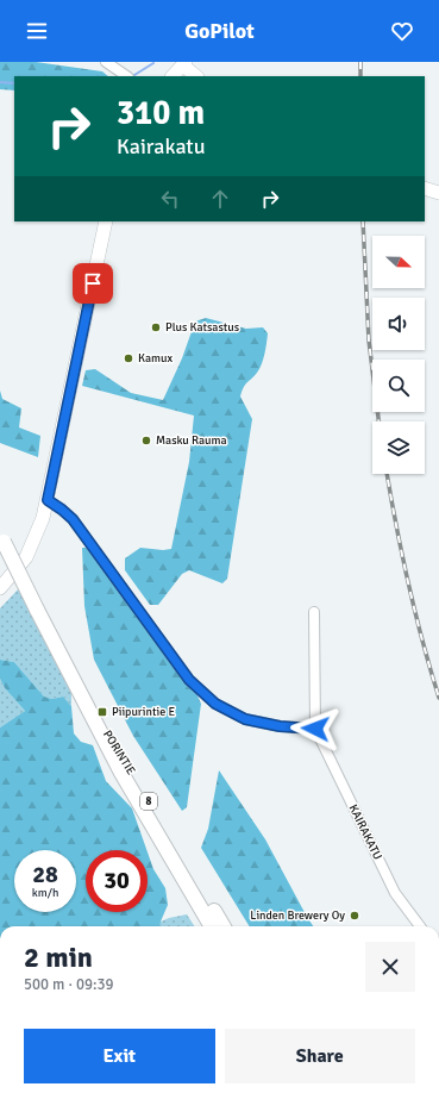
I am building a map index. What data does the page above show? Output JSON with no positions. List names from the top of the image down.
{
  "streets": {
    "highway": ["PORINTIE", "8"],
    "street": ["KAIRAKATU"]
  },
  "places": {
    "other": [
      "Plus Katsastus",
      "Kamux",
      "Masku Rauma",
      "Linden Brewery Oy"
    ],
    "transit": ["Piipurintie E"]
  },
  "north": "right",
  "page": {
    "header": "GoPilot",
    "turn": ["310 m", "Kairakatu"],
    "speed": "28 km/h",
    "limit": "30",
    "heading": ["2 min", "500 m · 09:39"],
    "buttons": ["Exit", "Share"]
  }
}
